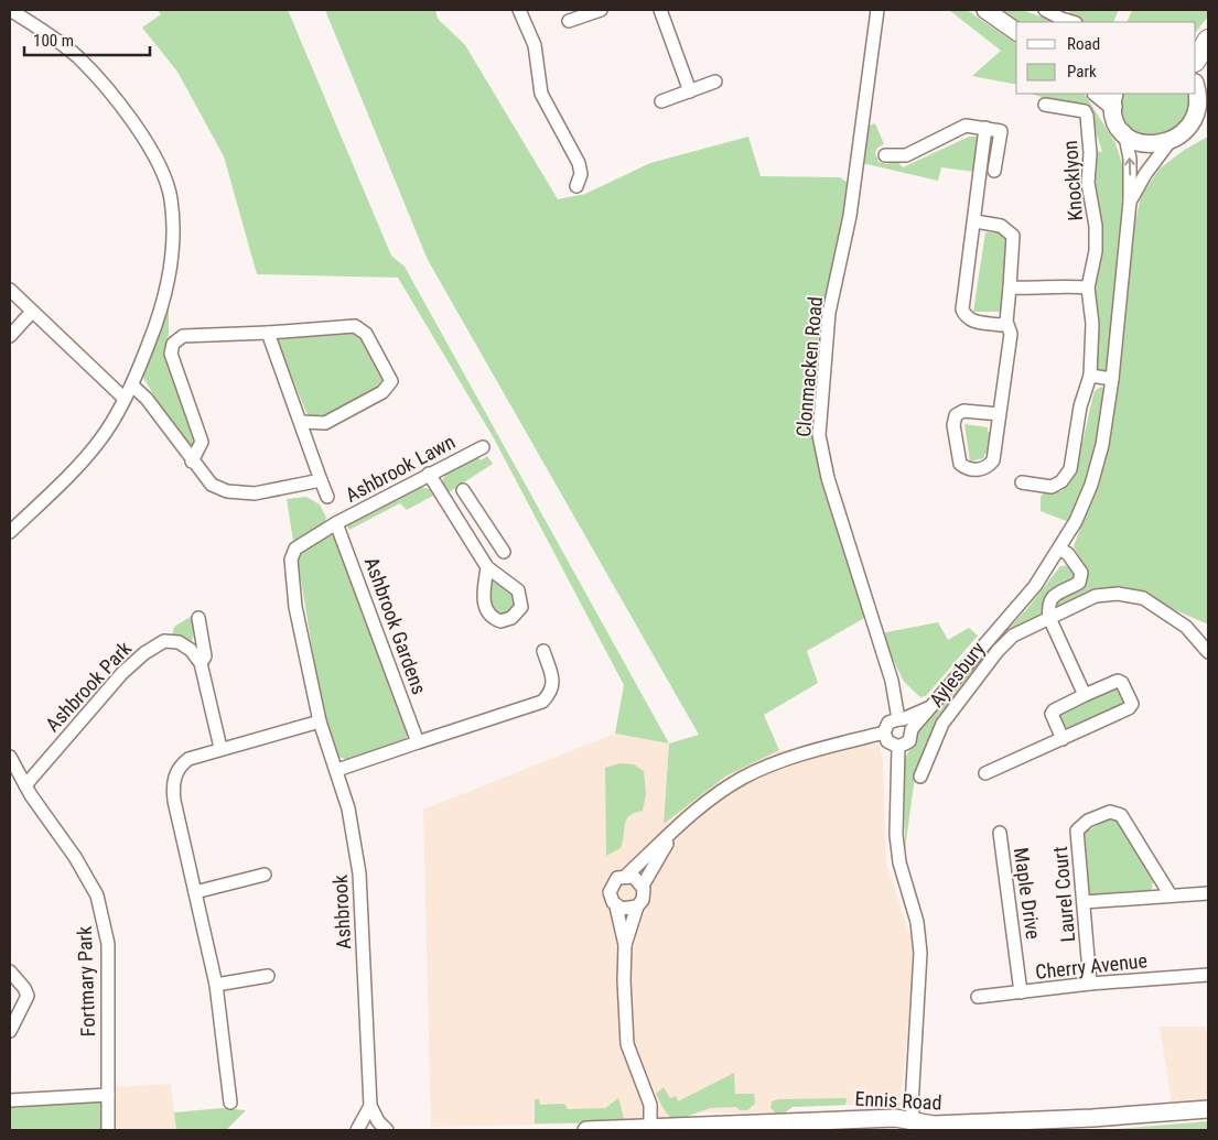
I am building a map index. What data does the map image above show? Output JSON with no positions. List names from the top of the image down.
{
  "streets": {
    "main road": ["Ennis Road"],
    "street": [
      "Knocklyon",
      "Clonmacken Road",
      "Ashbrook Lawn",
      "Ashbrook Gardens",
      "Aylesbury",
      "Ashbrook Park",
      "Maple Drive",
      "Laurel Court",
      "Ashbrook",
      "Cherry Avenue",
      "Fortmary Park"
    ]
  },
  "crossings": [
    ["Ashbrook Lawn", "Ashbrook Gardens"],
    ["Ashbrook Lawn", "Ashbrook"],
    ["Ashbrook Gardens", "Ashbrook"],
    ["Ashbrook Park", "Fortmary Park"],
    ["Maple Drive", "Cherry Avenue"],
    ["Laurel Court", "Cherry Avenue"]
  ],
  "legend": ["Road", "Park"],
  "scale_bar": "100 m"
}
